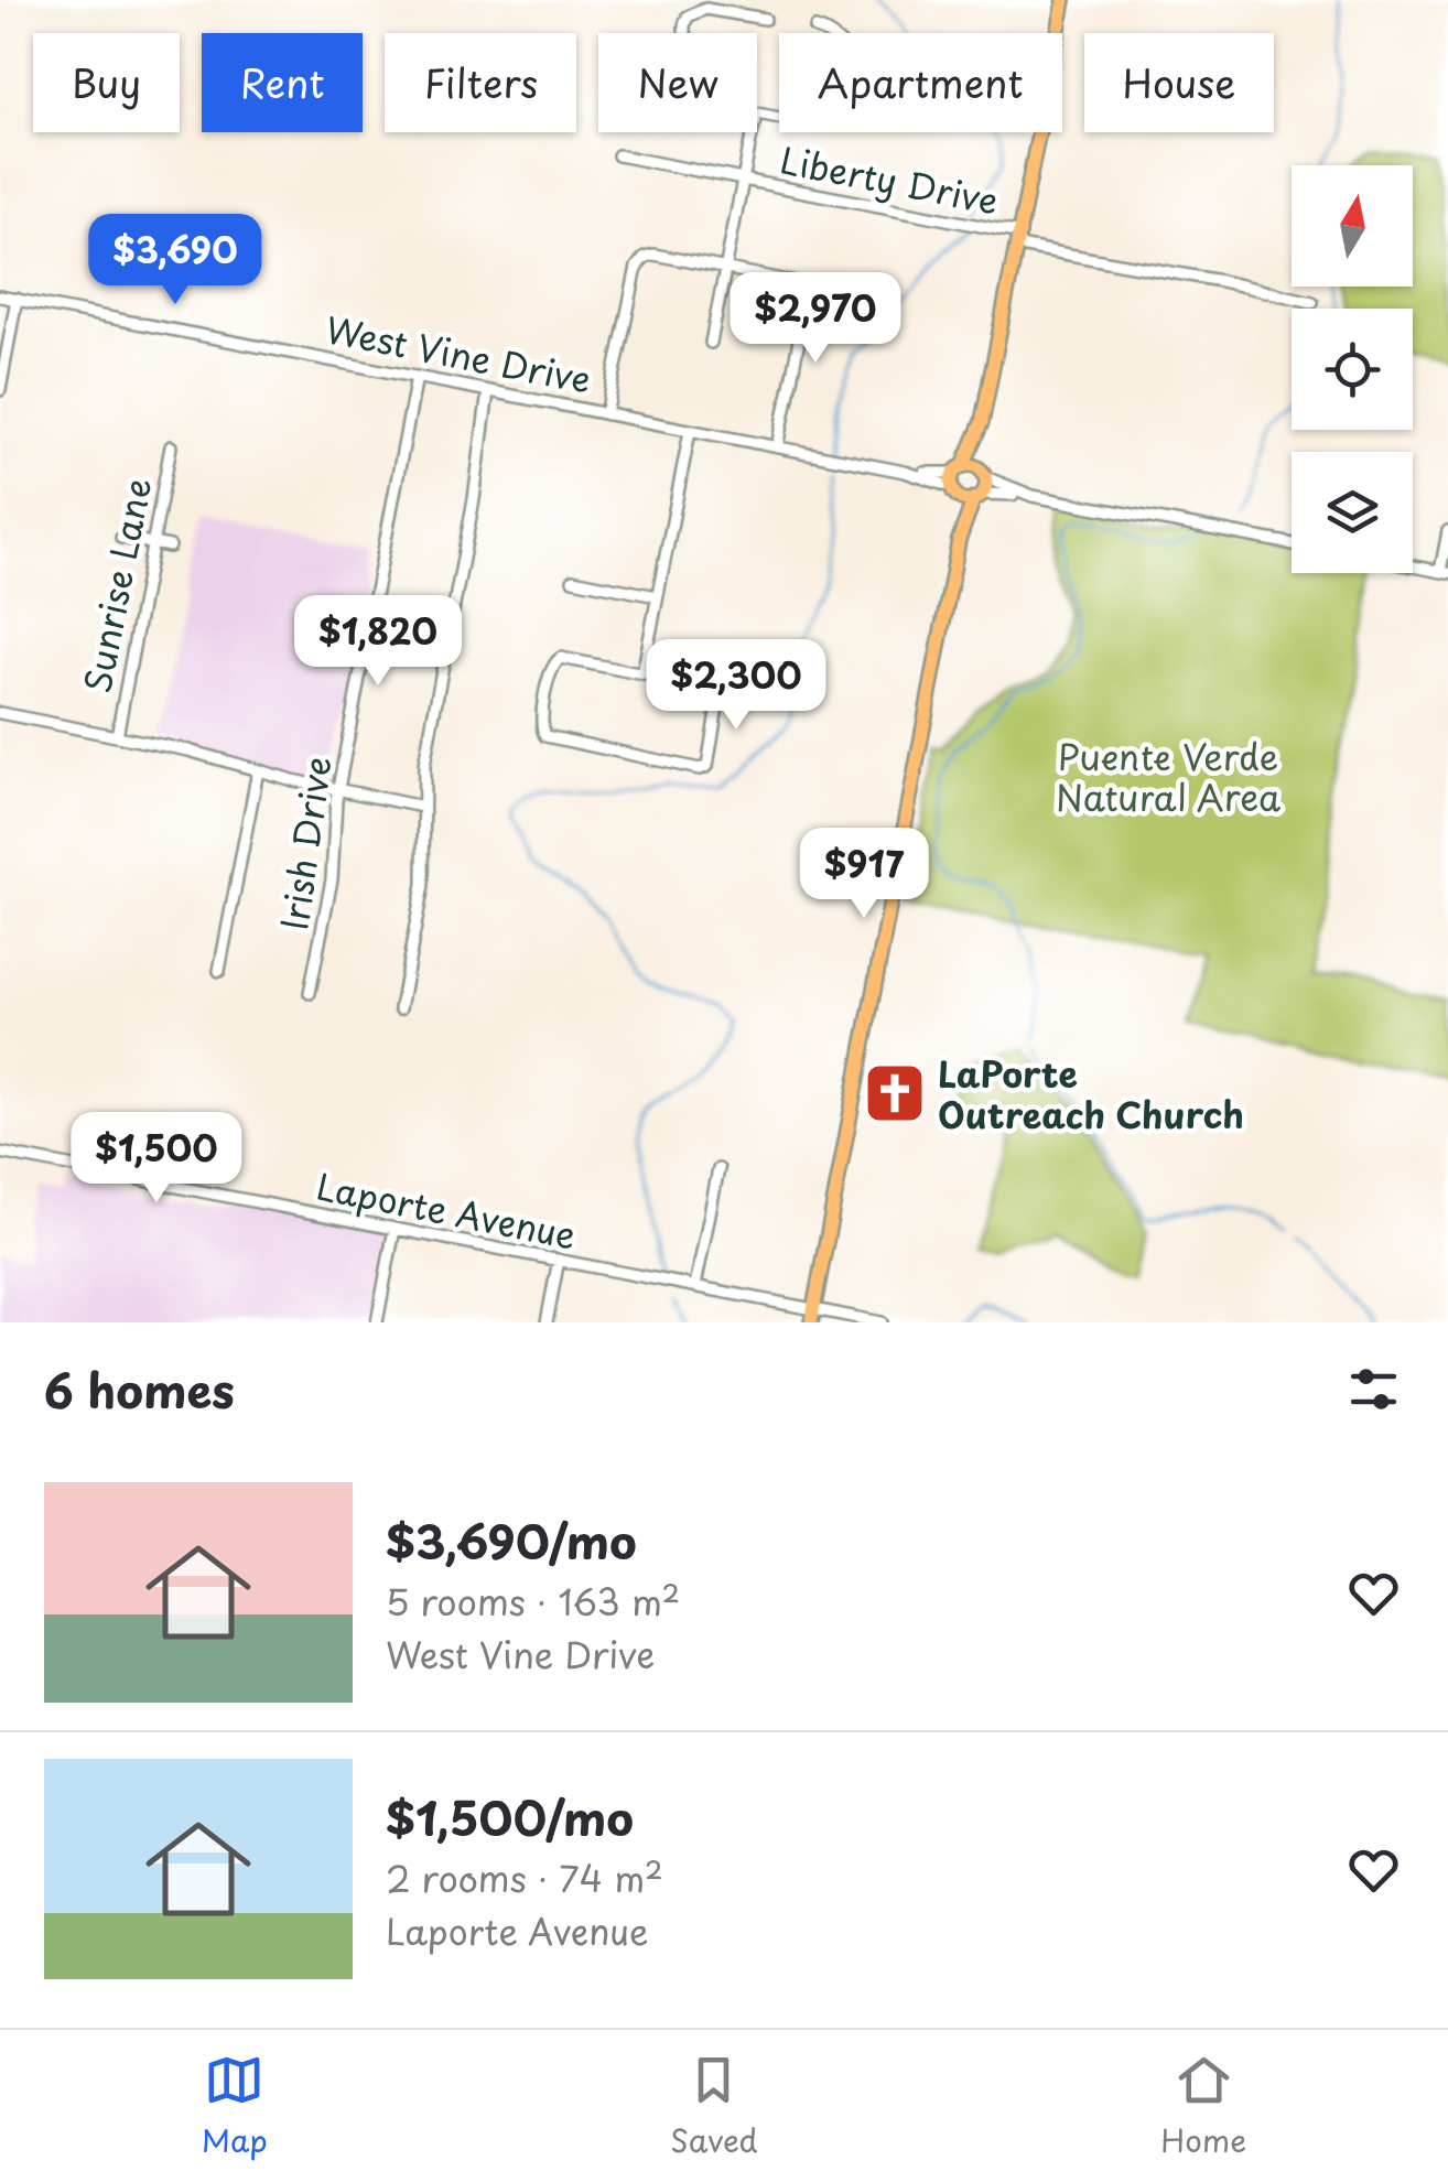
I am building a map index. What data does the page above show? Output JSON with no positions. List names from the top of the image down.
{
  "streets": {
    "main road": ["West Vine Drive"],
    "street": [
      "Liberty Drive",
      "Sunrise Lane",
      "Irish Drive",
      "Laporte Avenue"
    ]
  },
  "crossings": [
    ["West Vine Drive", "Irish Drive"]
  ],
  "parks": ["Puente Verde Natural Area"],
  "places": {
    "church": ["LaPorte Outreach Church"]
  },
  "north": "top",
  "page": {
    "chip": [
      "Buy",
      "Rent",
      "Filters",
      "New",
      "Apartment",
      "House"
    ],
    "price": [
      "$3,690",
      "$2,970",
      "$1,820",
      "$2,300",
      "$917",
      "$1,500"
    ],
    "heading": "6 homes",
    "list": [
      {
        "name": "$3,690/mo",
        "note": "5 rooms · 163 m² · West Vine Drive"
      },
      {
        "name": "$1,500/mo",
        "note": "2 rooms · 74 m² · Laporte Avenue"
      }
    ],
    "tabs": ["Map", "Saved", "Home"]
  }
}
